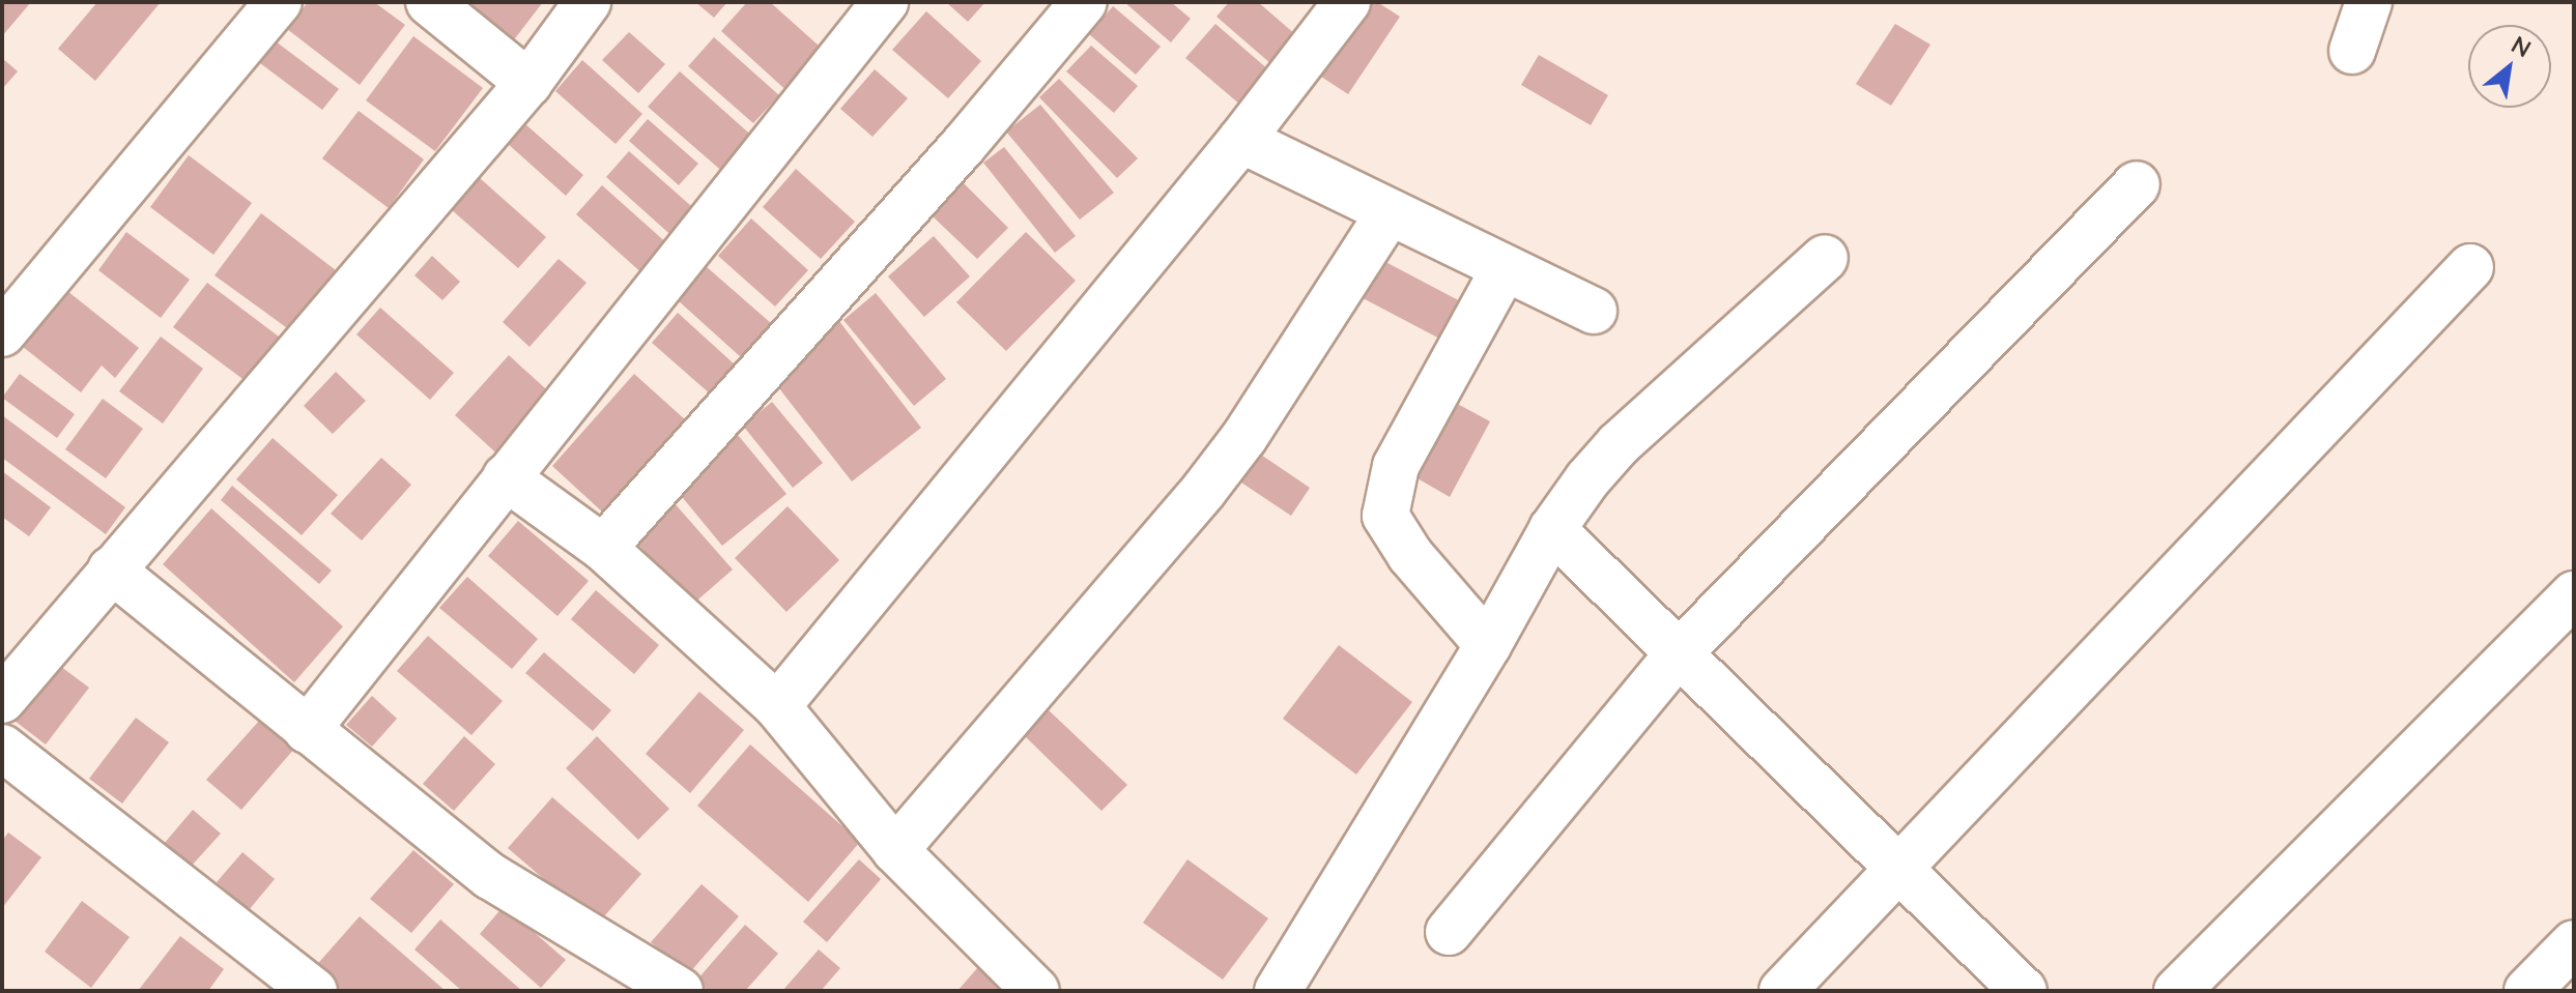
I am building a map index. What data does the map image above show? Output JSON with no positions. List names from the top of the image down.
{
  "north": "top right"
}
